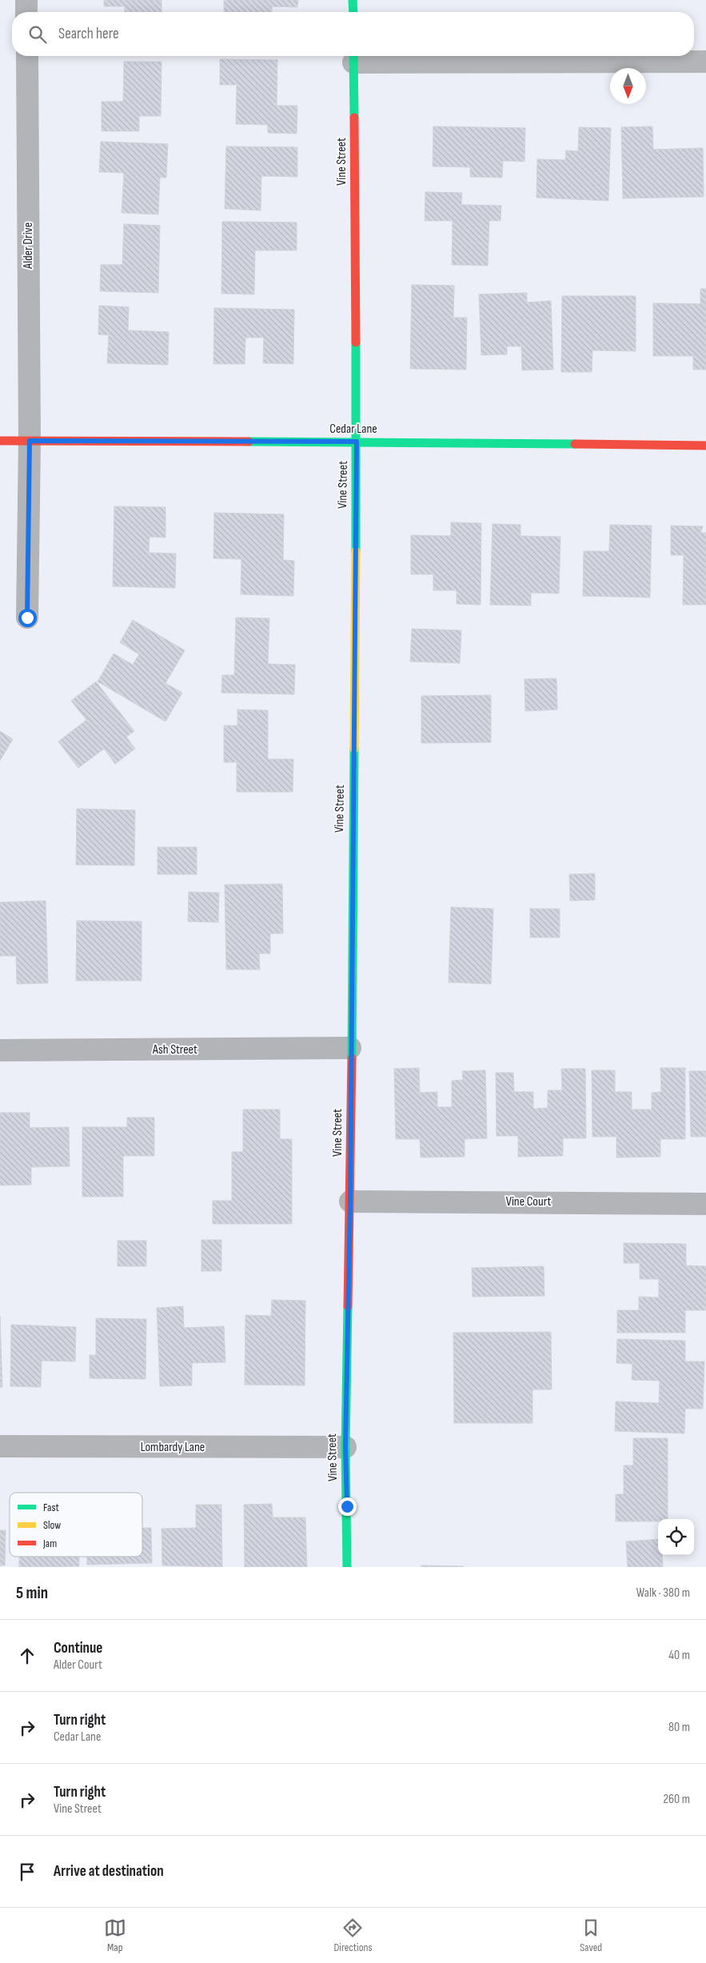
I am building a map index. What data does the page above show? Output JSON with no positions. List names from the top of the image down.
{
  "streets": {
    "street": [
      "Vine Street",
      "Alder Drive",
      "Cedar Lane",
      "Ash Street",
      "Vine Court",
      "Lombardy Lane"
    ]
  },
  "crossings": [
    ["Vine Street", "Cedar Lane"],
    ["Vine Street", "Ash Street"],
    ["Vine Street", "Vine Court"],
    ["Vine Street", "Lombardy Lane"],
    ["Alder Drive", "Cedar Lane"]
  ],
  "legend": ["Fast", "Slow", "Jam"],
  "north": "bottom",
  "page": {
    "search": "Search here",
    "heading": ["5 min", "Walk · 380 m"],
    "list": [
      ["Continue", "Alder Court", "40 m"],
      ["Turn right", "Cedar Lane", "80 m"],
      ["Turn right", "Vine Street", "260 m"],
      "Arrive at destination"
    ],
    "nav": ["Map", "Directions", "Saved"]
  }
}
